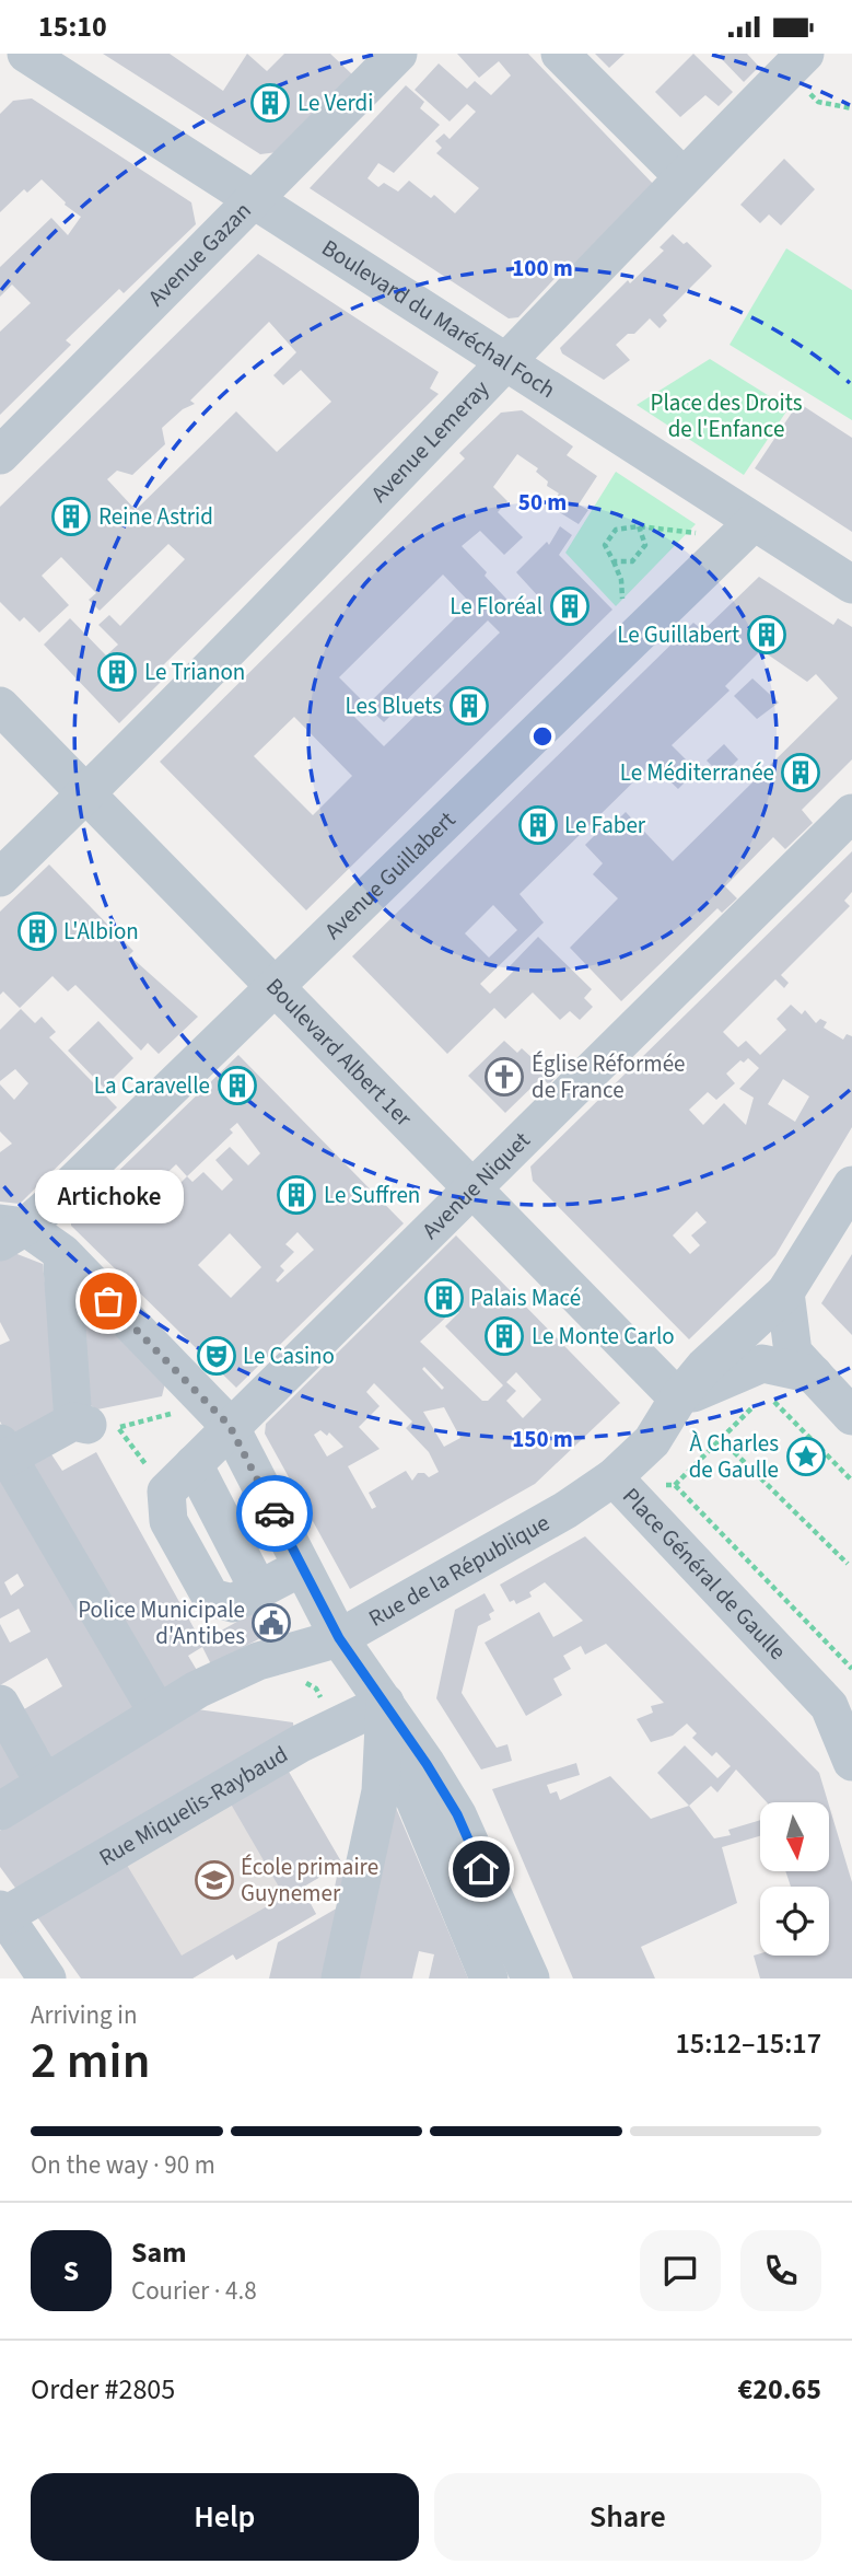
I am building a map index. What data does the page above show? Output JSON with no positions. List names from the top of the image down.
{
  "streets": {
    "street": [
      "Avenue Gazan",
      "Boulevard du Maréchal Foch",
      "Avenue Lemeray",
      "Avenue Guillabert",
      "Boulevard Albert 1er",
      "Avenue Niquet",
      "Rue de la République",
      "Place Général de Gaulle",
      "Rue Miquelis-Raybaud"
    ]
  },
  "crossings": [
    ["Avenue Gazan", "Boulevard du Maréchal Foch"],
    ["Boulevard du Maréchal Foch", "Avenue Lemeray"],
    ["Boulevard du Maréchal Foch", "Avenue Guillabert"],
    ["Avenue Lemeray", "Boulevard Albert 1er"],
    ["Avenue Guillabert", "Boulevard Albert 1er"],
    ["Boulevard Albert 1er", "Avenue Niquet"],
    ["Boulevard Albert 1er", "Place Général de Gaulle"],
    ["Rue de la République", "Place Général de Gaulle"]
  ],
  "parks": ["Place des Droits de l'Enfance"],
  "places": {
    "building": [
      "Le Verdi",
      "Reine Astrid",
      "Le Floréal",
      "Le Guillabert",
      "Le Trianon",
      "Les Bluets",
      "Le Méditerranée",
      "Le Faber",
      "L'Albion",
      "La Caravelle",
      "Le Suffren",
      "Palais Macé",
      "Le Monte Carlo"
    ],
    "church": ["Église Réformée de France"],
    "other": ["Artichoke"],
    "theatre": ["Le Casino"],
    "place": ["À Charles de Gaulle"],
    "public building": ["Police Municipale d'Antibes"],
    "school or university": ["École primaire Guynemer"]
  },
  "north": "bottom",
  "page": {
    "status": "15:10",
    "bubble": "Artichoke",
    "heading": ["2 min", "Arriving in", "15:12–15:17"],
    "panel": [
      "Sam",
      "Courier · 4.8",
      "Order #2805",
      "€20.65"
    ],
    "bar": "On the way · 90 m",
    "round": "S",
    "buttons": ["Help", "Share"]
  },
  "rings": ["100 m", "50 m", "150 m"]
}
